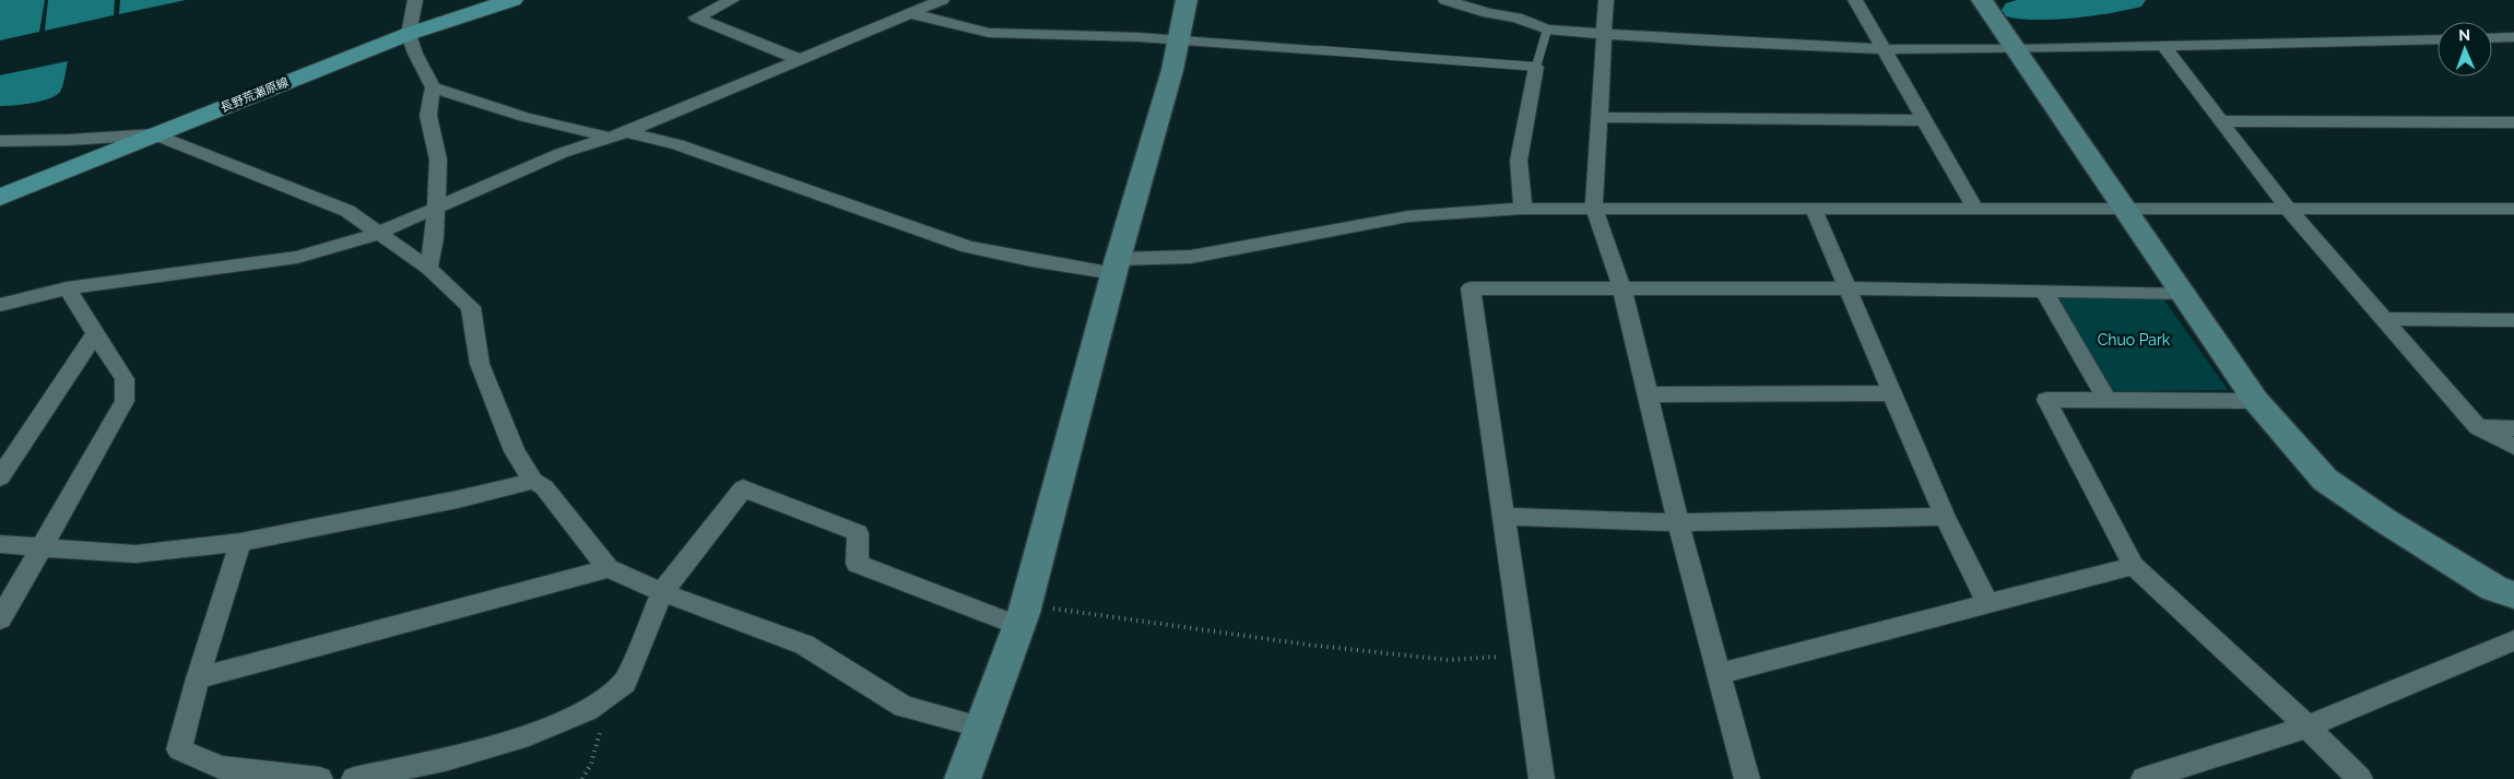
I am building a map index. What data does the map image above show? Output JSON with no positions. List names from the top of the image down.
{
  "streets": {
    "main road": ["長野荒瀬原線"]
  },
  "parks": ["Chuo Park"],
  "north": "top"
}
